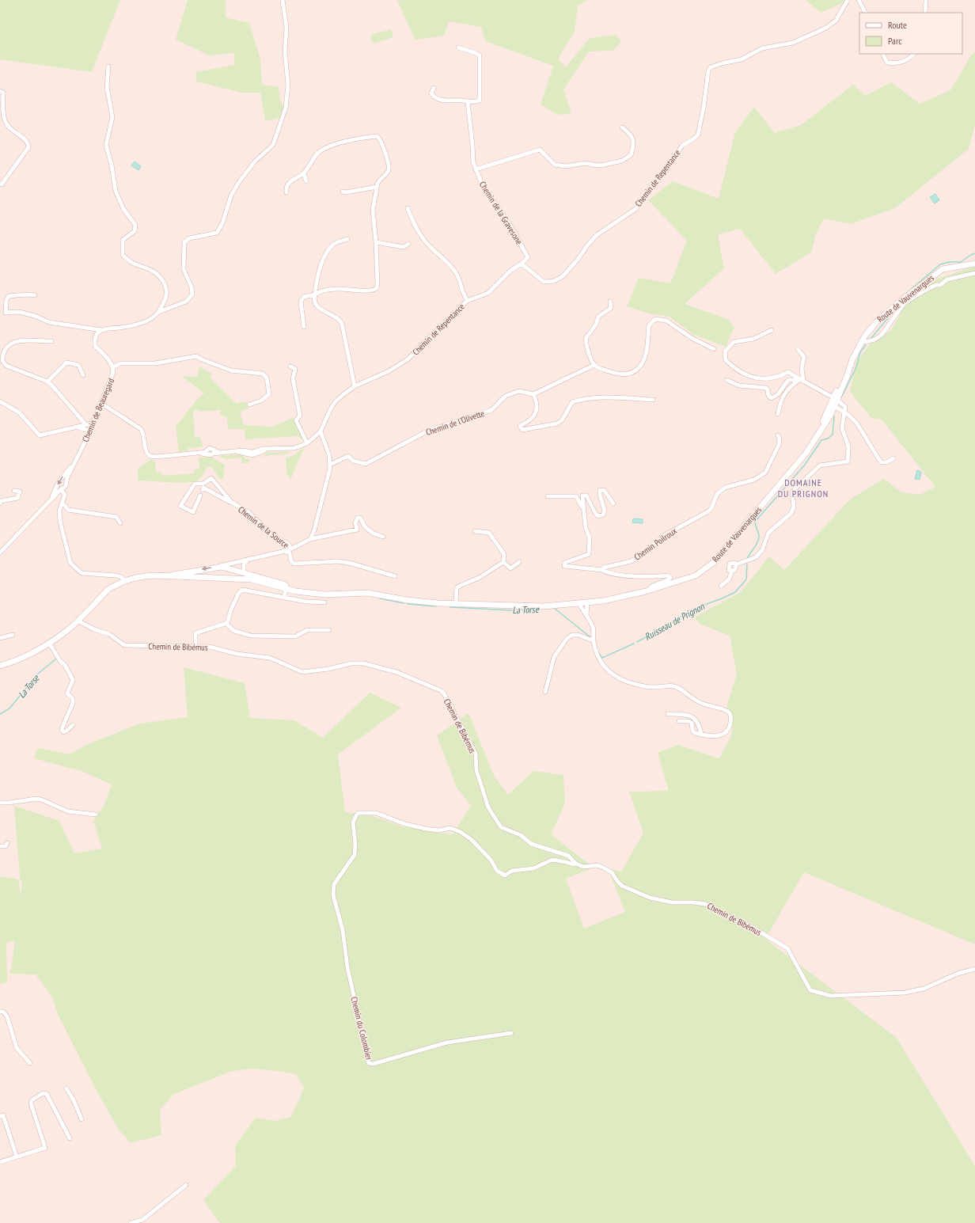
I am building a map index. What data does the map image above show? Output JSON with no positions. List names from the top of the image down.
{
  "streets": {
    "main road": ["Route de Vauvenargues"],
    "street": [
      "Chemin de Repentance",
      "Chemin de la Gravesone",
      "Chemin de Beauregard",
      "Chemin de l'Olivette",
      "Chemin de la Source",
      "Chemin Poilroux",
      "Chemin de Bibémus",
      "Chemin du Colombier"
    ]
  },
  "crossings": [
    ["Chemin de Repentance", "Chemin de la Gravesone"],
    ["Chemin de Bibémus", "Chemin du Colombier"]
  ],
  "districts": ["DOMAINE DU PRIGNON"],
  "water": ["La Torse", "Ruisseau de Prignon"],
  "legend": ["Route", "Parc"]
}
